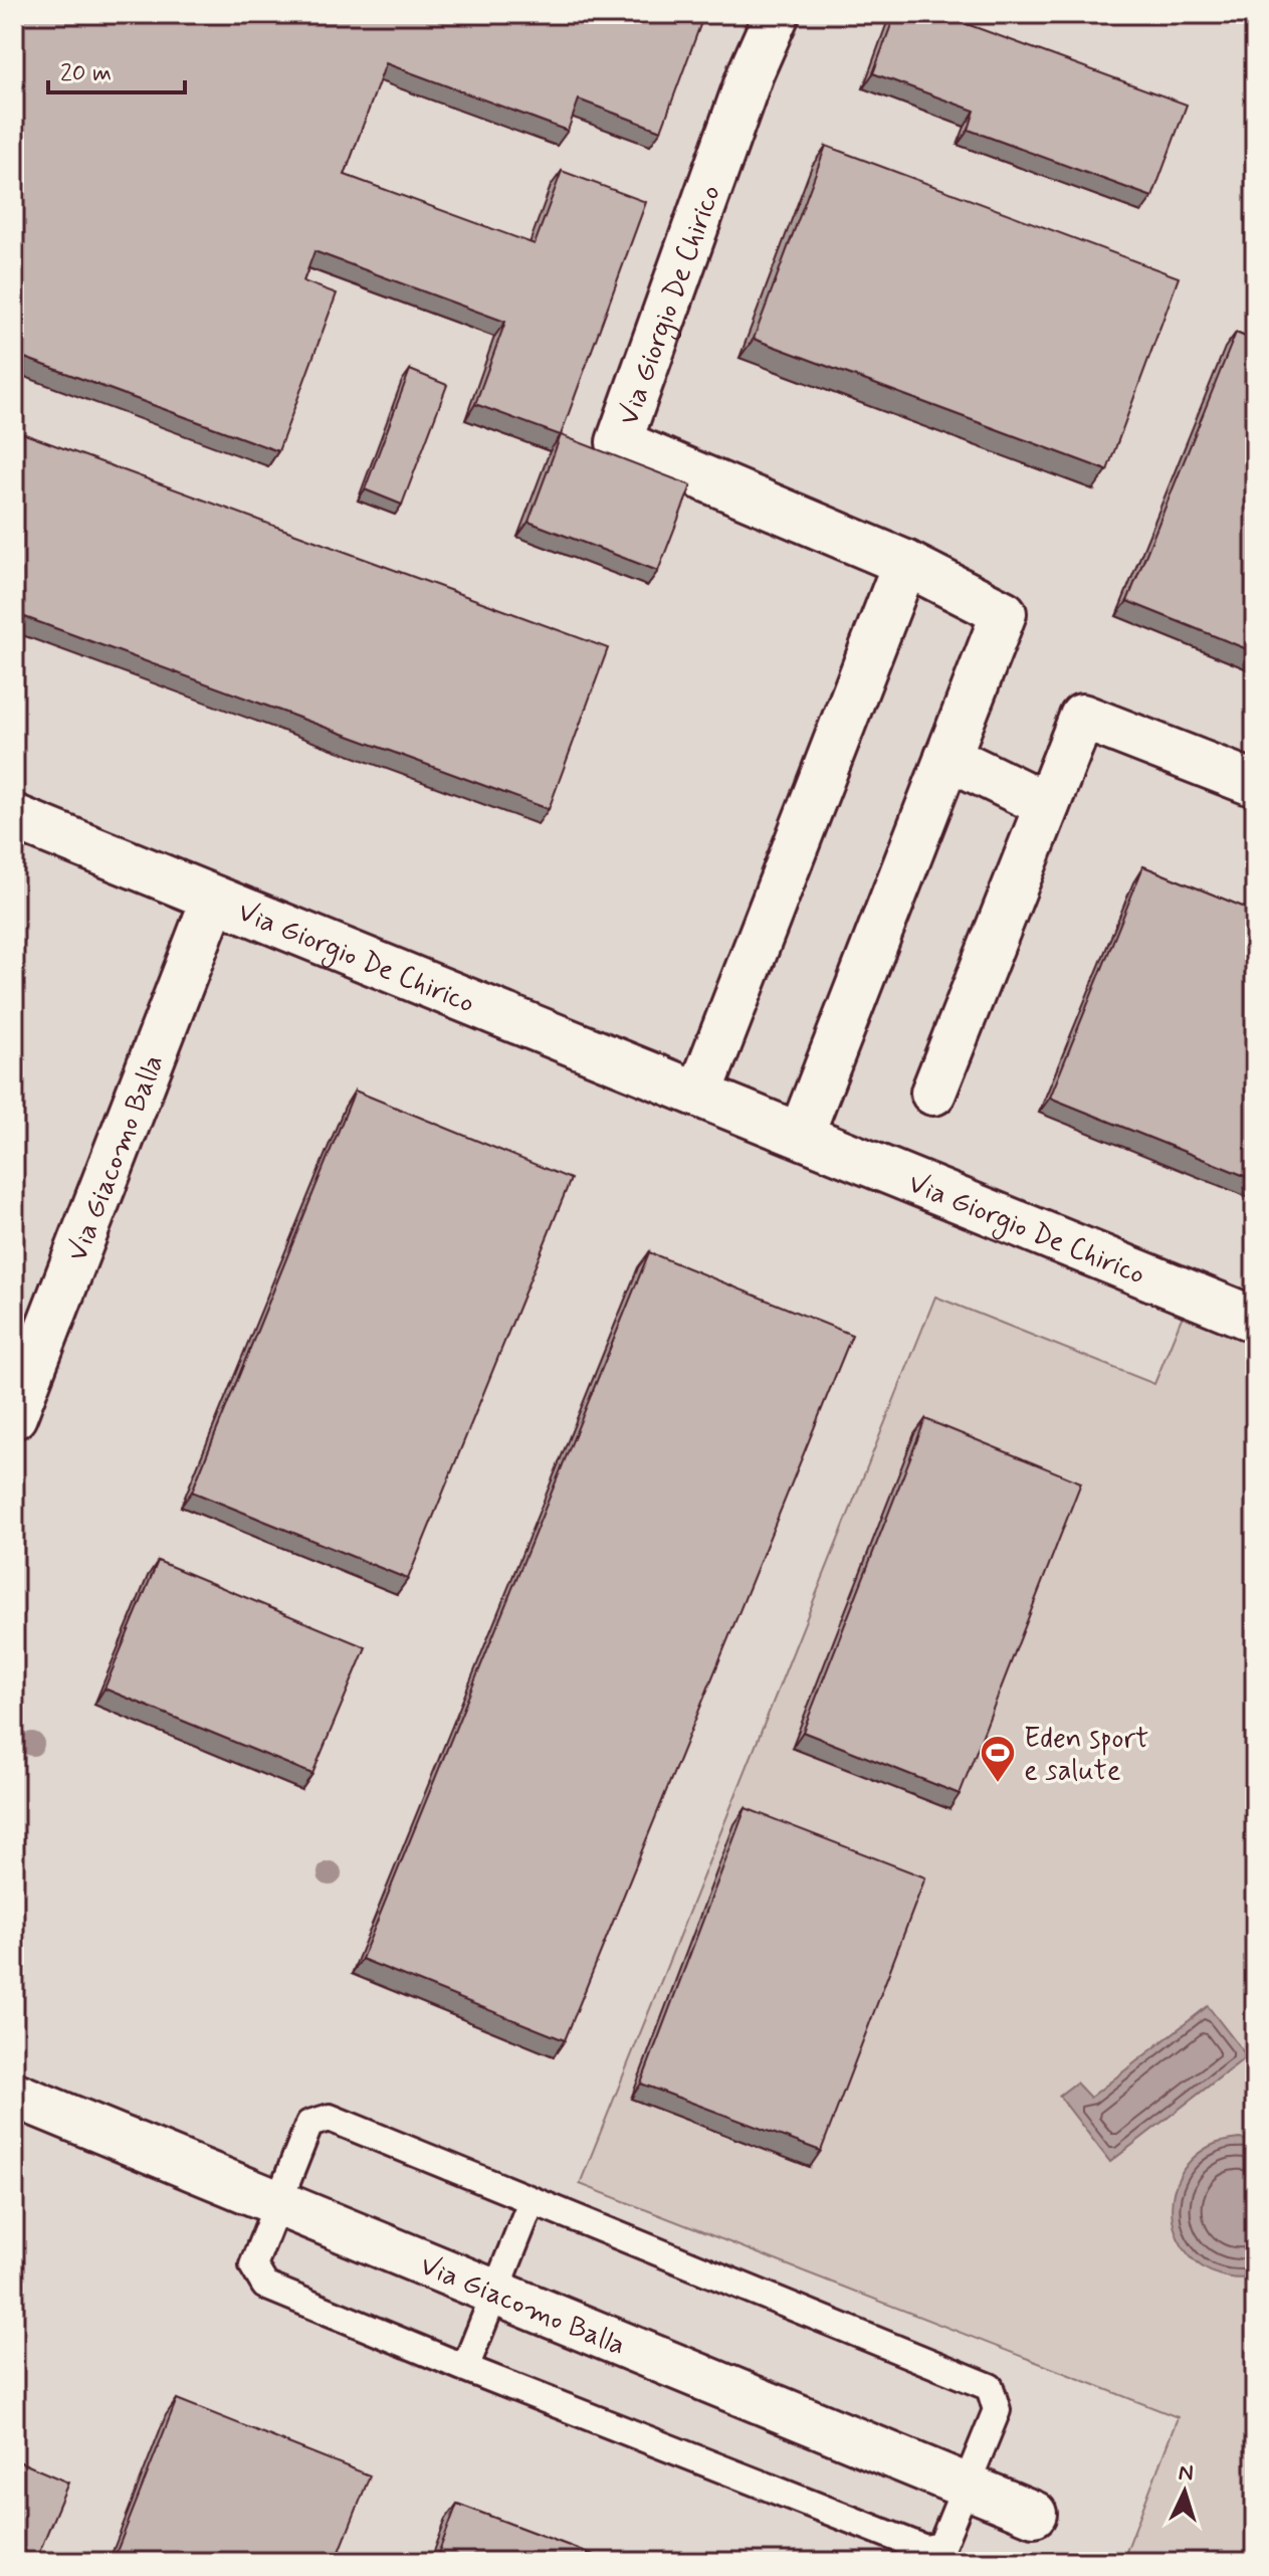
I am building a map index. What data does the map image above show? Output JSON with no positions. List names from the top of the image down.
{
  "streets": {
    "street": ["Via Giorgio De Chirico", "Via Giacomo Balla"]
  },
  "crossings": [
    ["Via Giorgio De Chirico", "Via Giacomo Balla"]
  ],
  "places": {
    "sports": ["Eden sport e salute"]
  },
  "scale_bar": "20 m",
  "north": "top"
}
